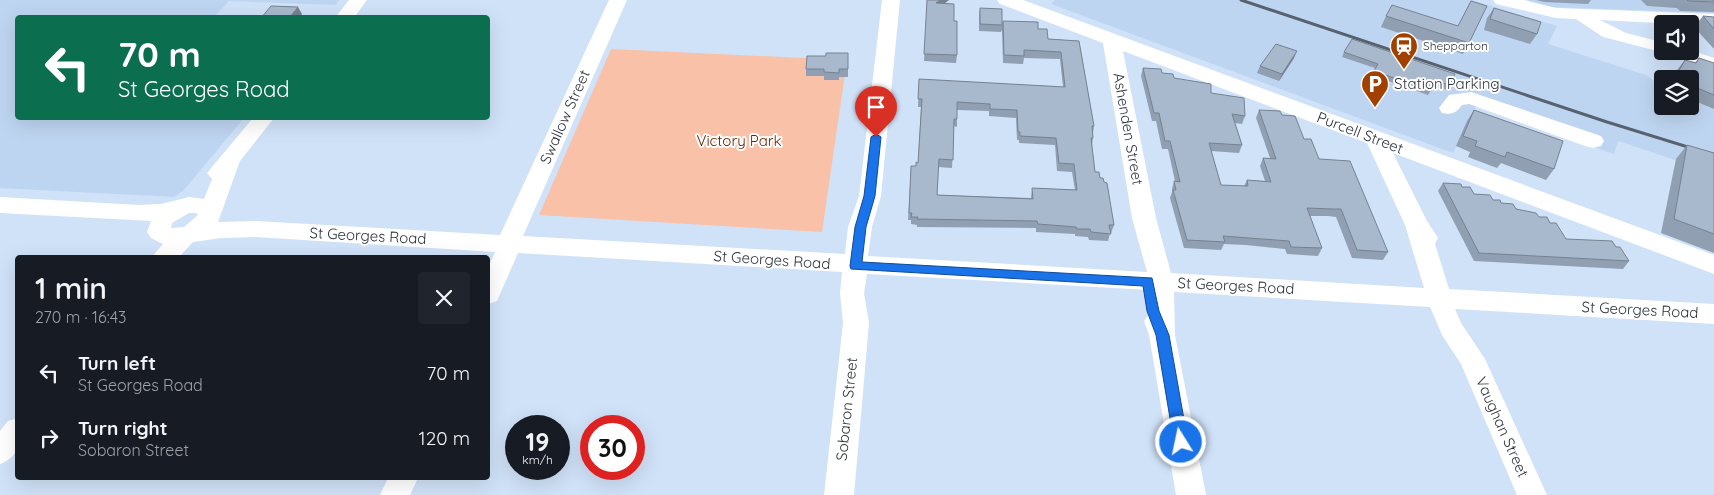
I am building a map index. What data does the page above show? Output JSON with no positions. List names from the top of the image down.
{
  "streets": {
    "street": [
      "Swallow Street",
      "Ashenden Street",
      "Purcell Street",
      "St Georges Road",
      "Sobaron Street",
      "Vaughan Street"
    ]
  },
  "crossings": [
    ["Swallow Street", "St Georges Road"],
    ["Ashenden Street", "Purcell Street"],
    ["Ashenden Street", "St Georges Road"],
    ["Purcell Street", "Vaughan Street"],
    ["St Georges Road", "Sobaron Street"],
    ["St Georges Road", "Vaughan Street"]
  ],
  "parks": ["Victory Park"],
  "places": {
    "station": ["Shepparton"],
    "parking": ["Station Parking"]
  },
  "page": {
    "turn": ["70 m", "St Georges Road"],
    "heading": ["1 min", "270 m · 16:43"],
    "list": [
      {
        "name": "Turn left",
        "note": "St Georges Road",
        "value": "70 m"
      },
      {
        "name": "Turn right",
        "note": "Sobaron Street",
        "value": "120 m"
      }
    ],
    "speed": "19 km/h",
    "limit": "30"
  }
}
